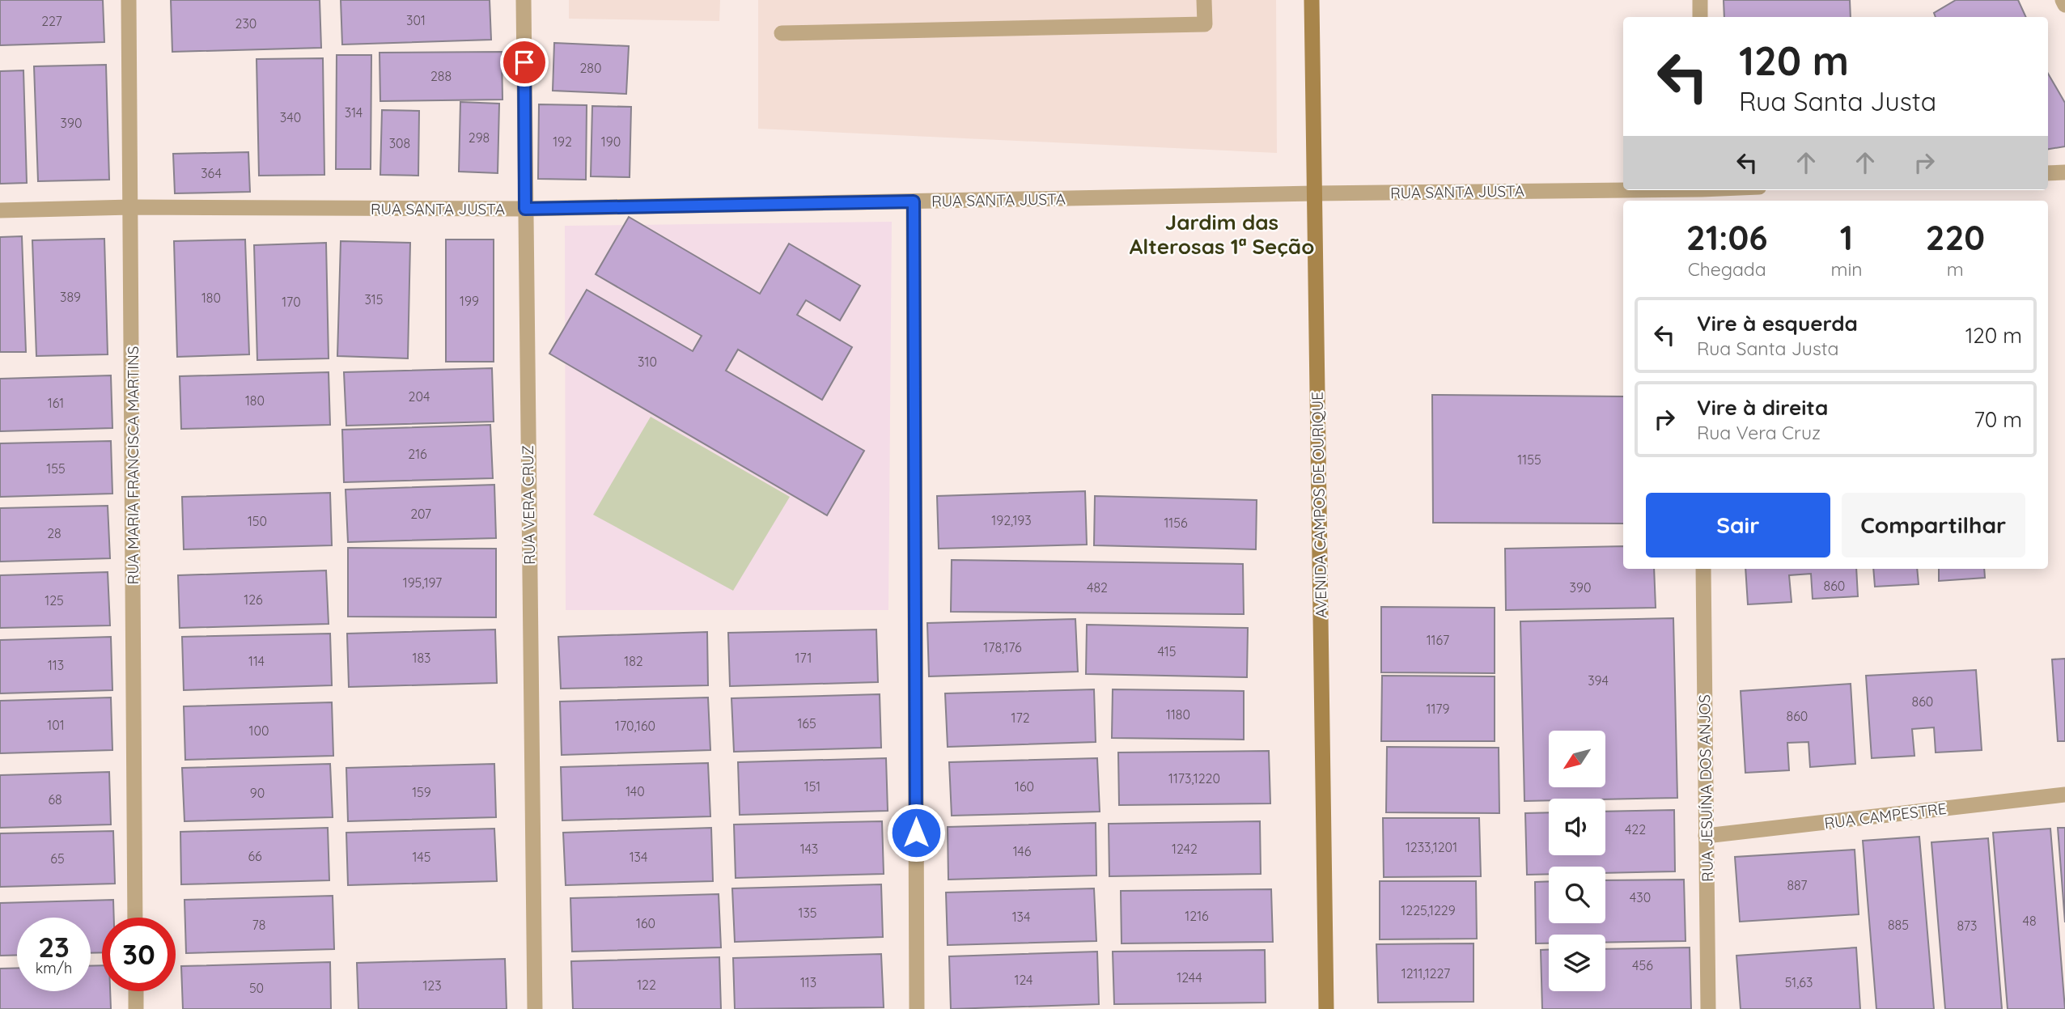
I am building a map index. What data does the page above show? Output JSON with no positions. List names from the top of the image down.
{
  "streets": {
    "main road": ["AVENIDA CAMPOS DE OURIQUE"],
    "street": [
      "RUA SANTA JUSTA",
      "RUA MARIA FRANCISCA MARTINS",
      "RUA VERA CRUZ",
      "RUA JESUÍNA DOS ANJOS",
      "RUA CAMPESTRE"
    ]
  },
  "crossings": [
    ["RUA SANTA JUSTA", "RUA MARIA FRANCISCA MARTINS"],
    ["RUA SANTA JUSTA", "RUA VERA CRUZ"],
    ["RUA SANTA JUSTA", "AVENIDA CAMPOS DE OURIQUE"],
    ["RUA JESUÍNA DOS ANJOS", "RUA CAMPESTRE"]
  ],
  "districts": ["Jardim das Alterosas 1ª Seção"],
  "house_numbers": [
    "301",
    "227",
    "230",
    "280",
    "288",
    "314",
    "340",
    "390",
    "298",
    "192",
    "190",
    "308",
    "364",
    "389",
    "180",
    "315",
    "199",
    "170",
    "310",
    "204",
    "180",
    "161",
    "216",
    "1155",
    "155",
    "207",
    "192,193",
    "150",
    "1156",
    "28",
    "195,197",
    "860",
    "482",
    "390",
    "126",
    "125",
    "1167",
    "178,176",
    "415",
    "183",
    "171",
    "114",
    "182",
    "113",
    "394",
    "860",
    "1179",
    "1180",
    "860",
    "172",
    "165",
    "101",
    "170,160",
    "100",
    "1173,1220",
    "151",
    "160",
    "140",
    "159",
    "90",
    "68",
    "422",
    "1233,1201",
    "143",
    "1242",
    "146",
    "66",
    "145",
    "134",
    "65",
    "887",
    "430",
    "1225,1229",
    "135",
    "1216",
    "134",
    "48",
    "160",
    "78",
    "885",
    "873",
    "456",
    "1211,1227",
    "1244",
    "124",
    "113",
    "51,63",
    "122",
    "123",
    "50"
  ],
  "north": "bottom left",
  "page": {
    "turn": ["120 m", "Rua Santa Justa"],
    "eta": [
      "21:06",
      "Chegada",
      "1",
      "min",
      "220",
      "m"
    ],
    "list": [
      {
        "name": "Vire à esquerda",
        "note": "Rua Santa Justa",
        "value": "120 m"
      },
      {
        "name": "Vire à direita",
        "note": "Rua Vera Cruz",
        "value": "70 m"
      }
    ],
    "buttons": ["Sair", "Compartilhar"],
    "speed": "23 km/h",
    "limit": "30"
  }
}
